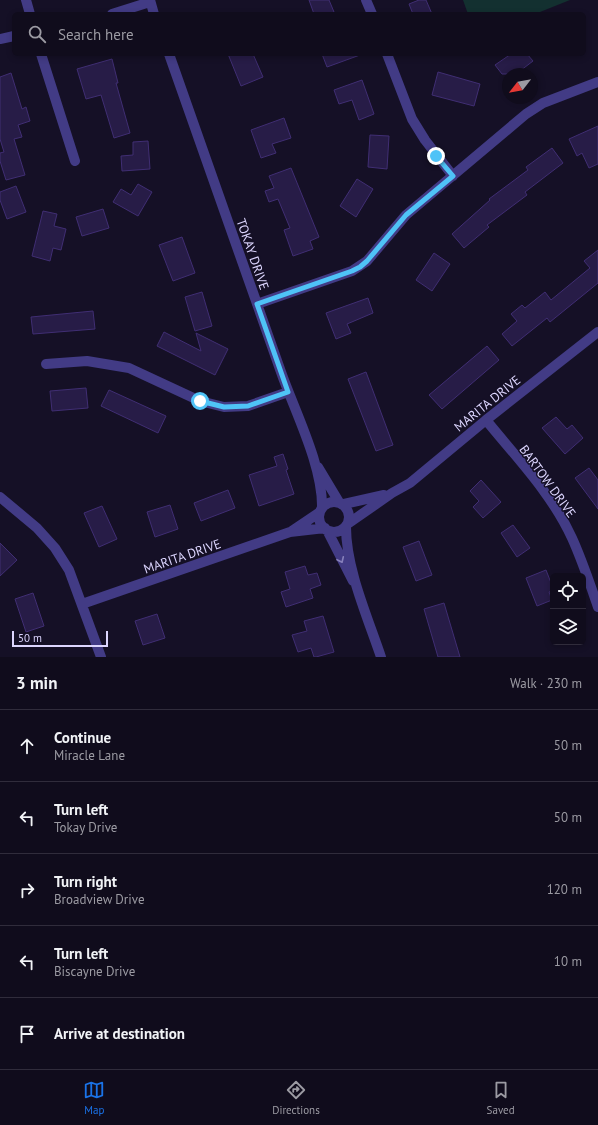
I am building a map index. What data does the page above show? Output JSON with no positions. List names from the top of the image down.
{
  "streets": {
    "street": ["TOKAY DRIVE", "MARITA DRIVE", "BARTOW DRIVE"]
  },
  "crossings": [
    ["TOKAY DRIVE", "MARITA DRIVE"],
    ["MARITA DRIVE", "BARTOW DRIVE"]
  ],
  "scale_bar": "50 m",
  "north": "bottom left",
  "page": {
    "search": "Search here",
    "scale": "50 m",
    "heading": ["3 min", "Walk · 230 m"],
    "list": [
      ["Continue", "Miracle Lane", "50 m"],
      ["Turn left", "Tokay Drive", "50 m"],
      ["Turn right", "Broadview Drive", "120 m"],
      ["Turn left", "Biscayne Drive", "10 m"],
      "Arrive at destination"
    ],
    "nav": ["Map", "Directions", "Saved"]
  }
}
